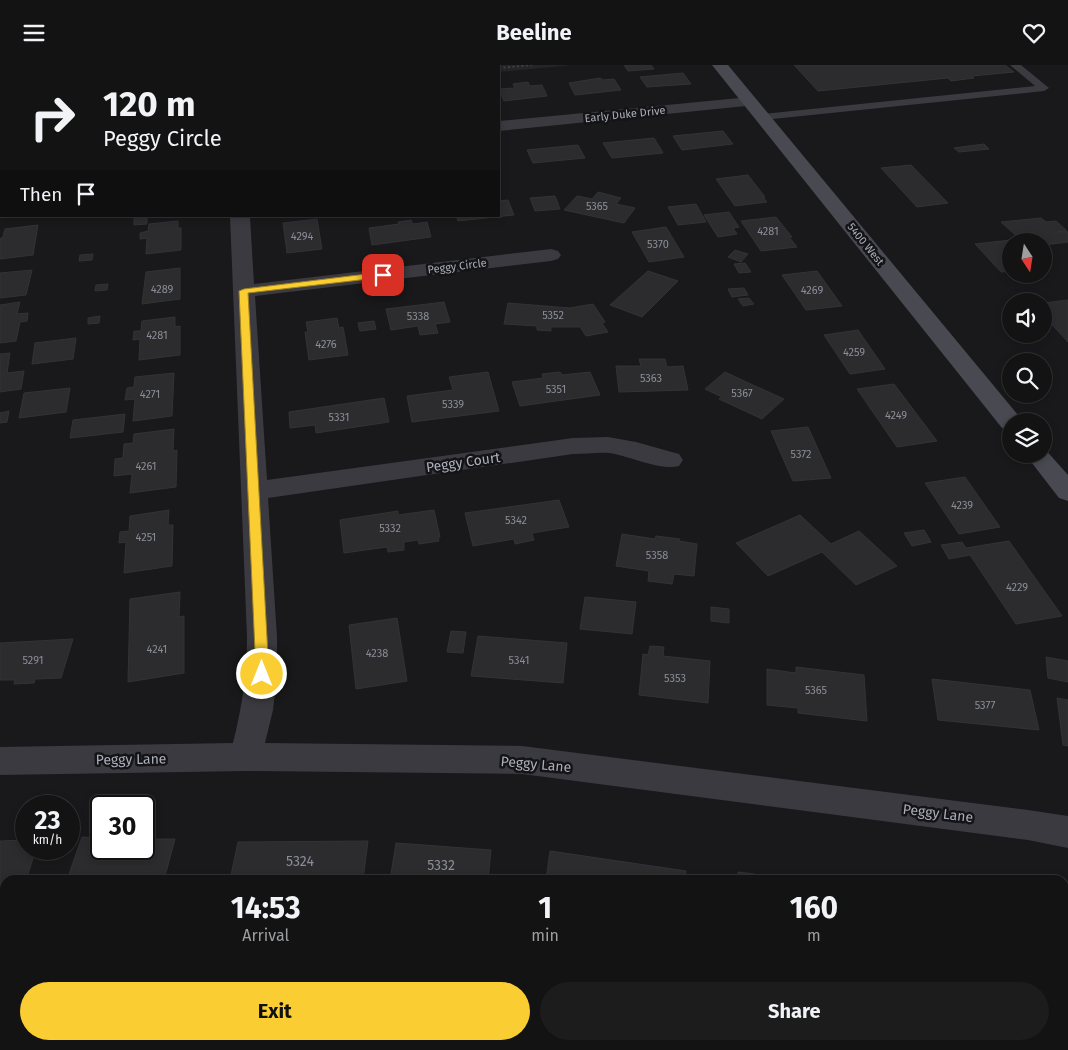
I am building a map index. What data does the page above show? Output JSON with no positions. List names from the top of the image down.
{
  "streets": {
    "street": [
      "Early Duke Drive",
      "5400 West",
      "Peggy Circle",
      "Peggy Court",
      "Peggy Lane"
    ]
  },
  "crossings": [
    ["Early Duke Drive", "5400 West"]
  ],
  "house_numbers": [
    "5365",
    "4281",
    "4294",
    "5370",
    "4289",
    "4269",
    "5352",
    "5338",
    "4281",
    "4276",
    "4259",
    "5363",
    "5351",
    "5367",
    "4271",
    "5339",
    "4249",
    "5331",
    "5372",
    "4261",
    "4239",
    "5342",
    "5332",
    "4251",
    "5358",
    "4229",
    "4241",
    "4238",
    "5291",
    "5341",
    "5353",
    "5365",
    "5377",
    "5324",
    "5332"
  ],
  "north": "bottom",
  "page": {
    "header": "Beeline",
    "turn": ["120 m", "Peggy Circle"],
    "then": "Then",
    "speed": "23 km/h",
    "limit": "30",
    "eta": [
      "14:53",
      "Arrival",
      "1",
      "min",
      "160",
      "m"
    ],
    "buttons": ["Exit", "Share"]
  }
}
